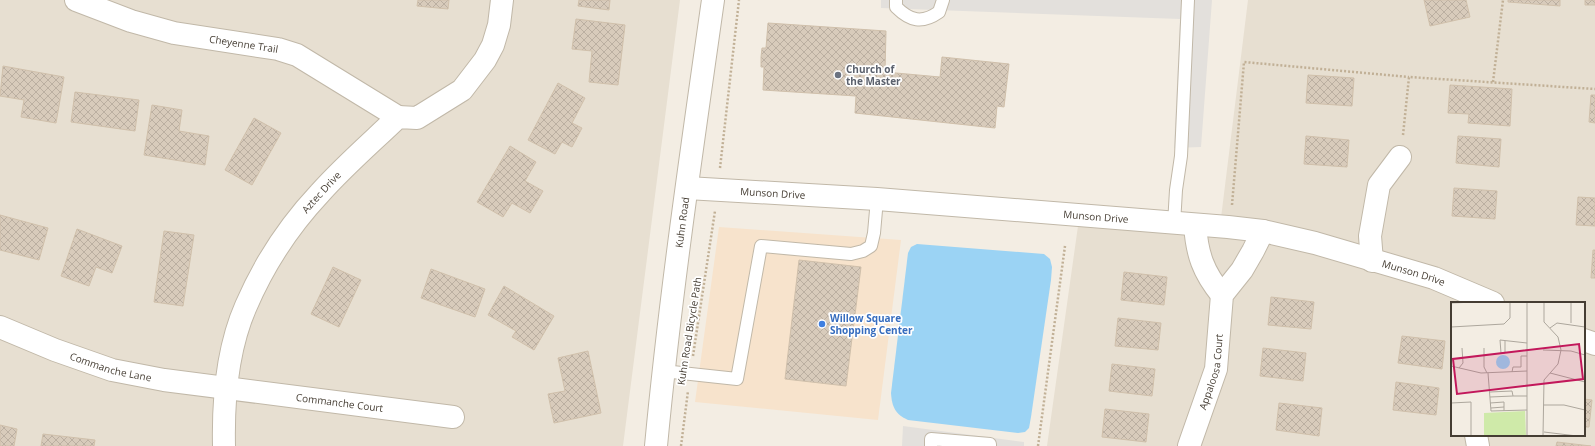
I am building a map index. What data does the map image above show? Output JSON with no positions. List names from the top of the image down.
{
  "streets": {
    "street": [
      "Cheyenne Trail",
      "Aztec Drive",
      "Munson Drive",
      "Kuhn Road",
      "Commanche Lane",
      "Appaloosa Court",
      "Commanche Court"
    ],
    "path": ["Kuhn Road Bicycle Path"]
  },
  "crossings": [
    ["Cheyenne Trail", "Aztec Drive"],
    ["Aztec Drive", "Commanche Lane"],
    ["Aztec Drive", "Commanche Court"],
    ["Munson Drive", "Kuhn Road"],
    ["Commanche Lane", "Commanche Court"]
  ],
  "places": ["Church of the Master", "Willow Square Shopping Center"]
}
